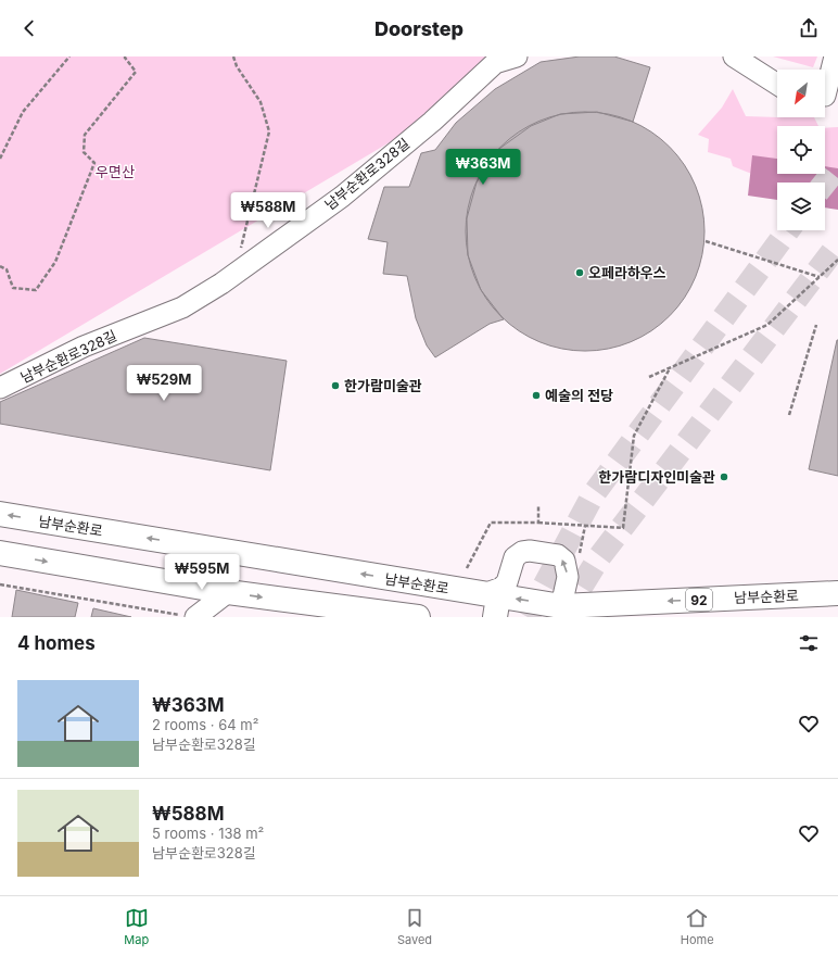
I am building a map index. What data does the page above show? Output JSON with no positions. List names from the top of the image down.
{
  "streets": {
    "main road": ["남부순환로", "92"],
    "street": ["남부순환로328길"]
  },
  "parks": ["우면산"],
  "places": [
    "오페라하우스",
    "한가람미술관",
    "예술의 전당",
    "한가람디자인미술관"
  ],
  "north": "bottom left",
  "page": {
    "header": "Doorstep",
    "price": [
      "₩363M",
      "₩588M",
      "₩529M",
      "₩595M"
    ],
    "heading": "4 homes",
    "list": [
      {
        "name": "₩363M",
        "note": "2 rooms · 64 m² · 남부순환로328길"
      },
      {
        "name": "₩588M",
        "note": "5 rooms · 138 m² · 남부순환로328길"
      }
    ],
    "tabs": ["Map", "Saved", "Home"]
  }
}
